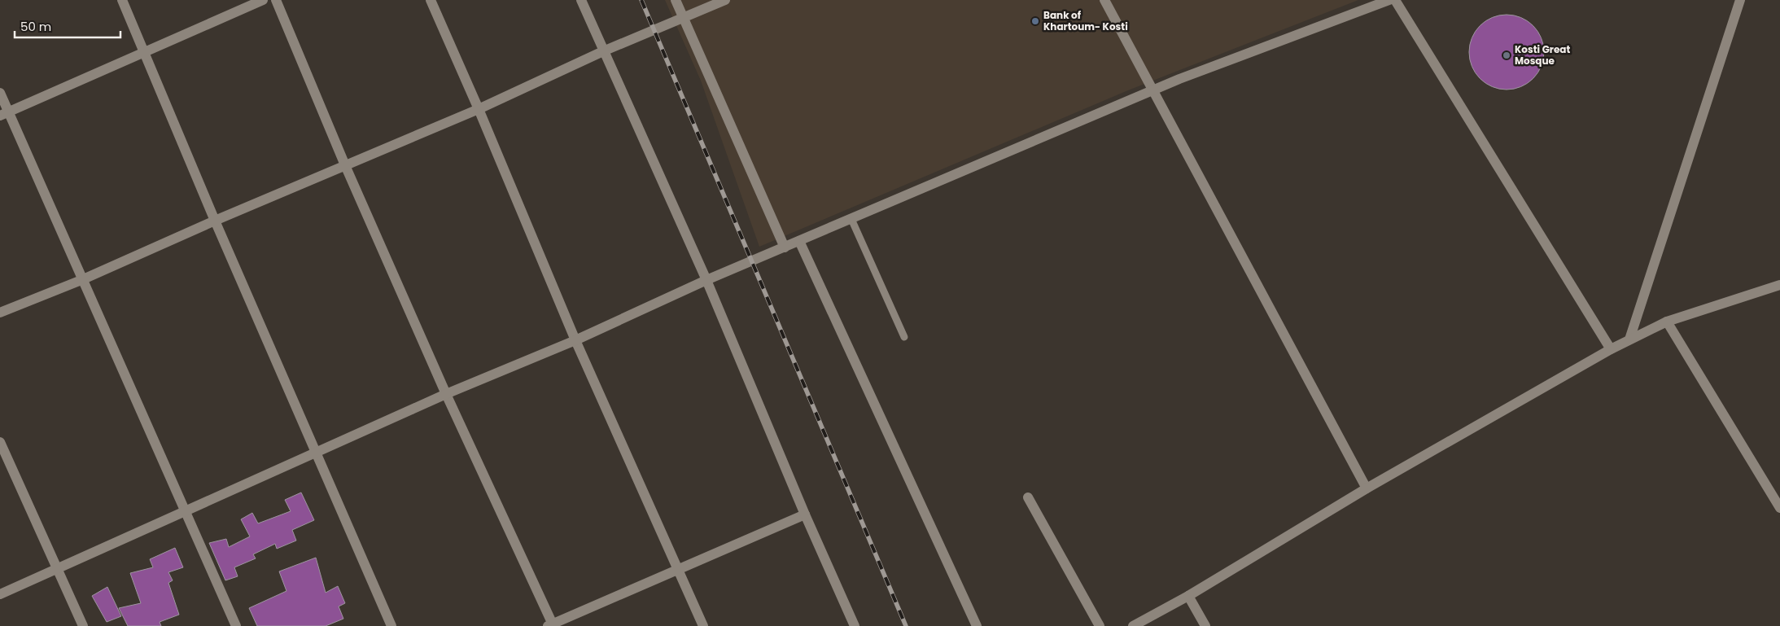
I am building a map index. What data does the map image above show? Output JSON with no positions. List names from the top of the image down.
{
  "places": ["Bank of Khartoum- Kosti", "Kosti Great Mosque"],
  "scale_bar": "50 m"
}
